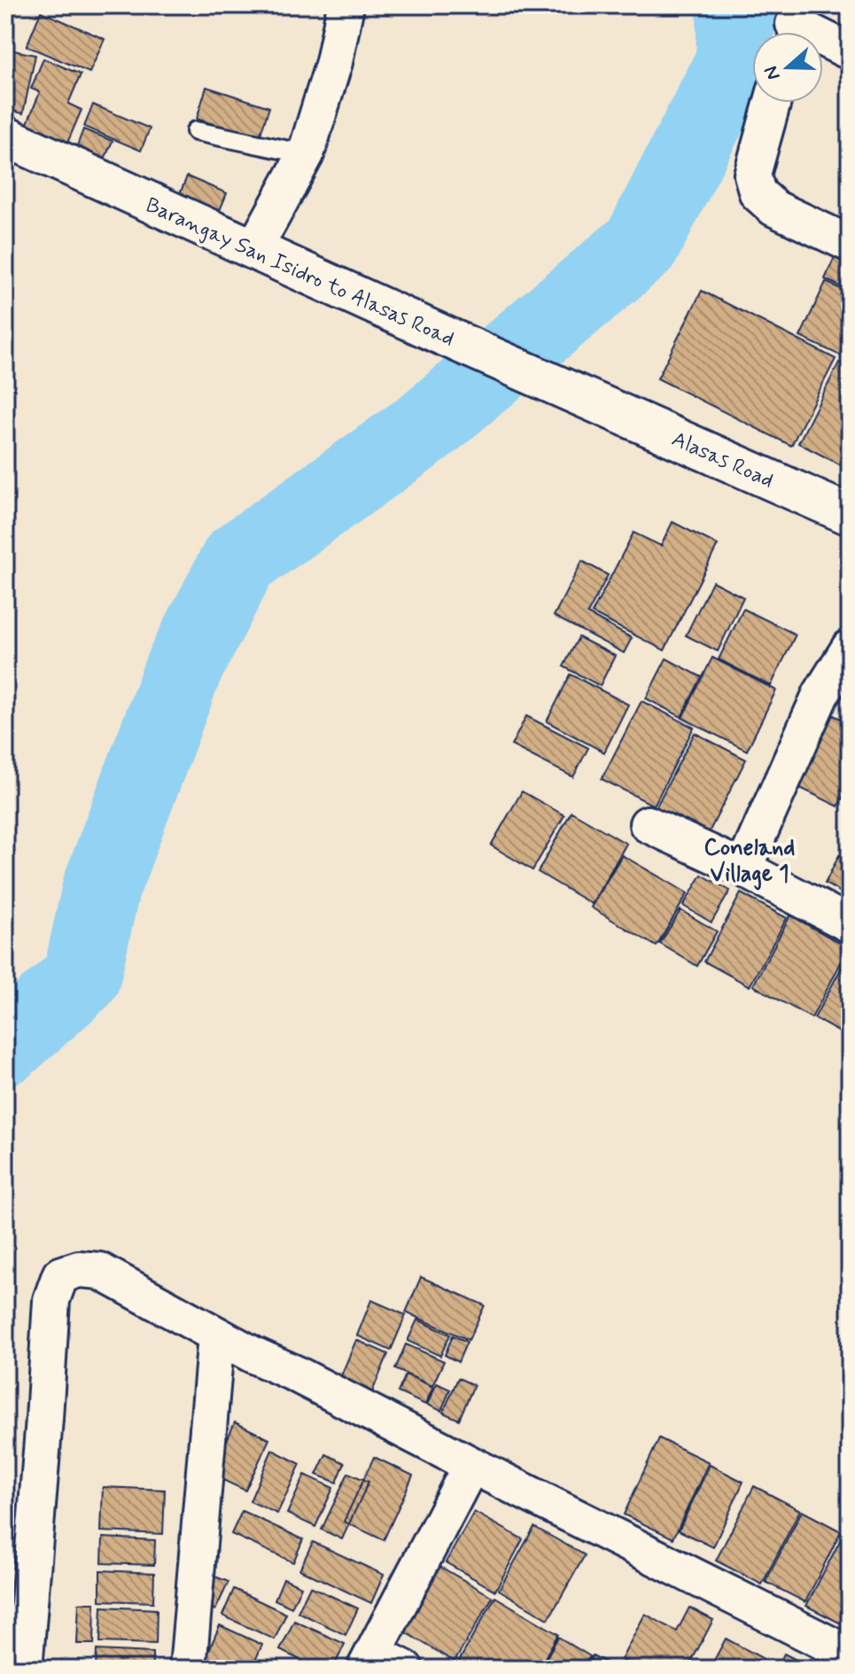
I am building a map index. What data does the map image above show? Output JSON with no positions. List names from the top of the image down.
{
  "streets": {
    "street": ["Barangay San Isidro to Alasas Road", "Alasas Road"]
  },
  "crossings": [
    ["Barangay San Isidro to Alasas Road", "Alasas Road"]
  ],
  "districts": ["Coneland Village 1"],
  "north": "left"
}
